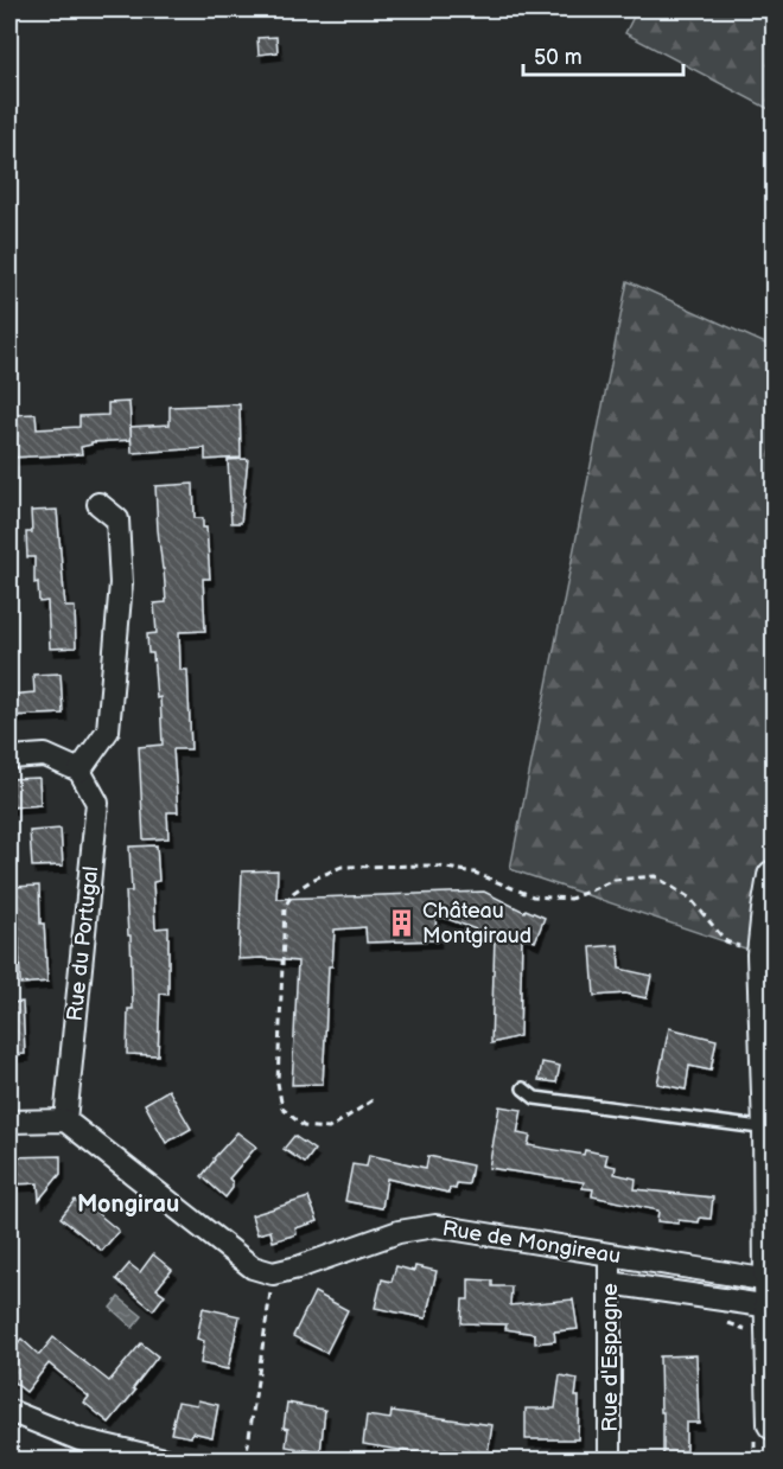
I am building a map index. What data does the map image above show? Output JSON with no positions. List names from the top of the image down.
{
  "streets": {
    "street": ["Rue du Portugal", "Rue de Mongireau", "Rue d'Espagne"]
  },
  "crossings": [
    ["Rue de Mongireau", "Rue d'Espagne"]
  ],
  "districts": ["Mongirau"],
  "places": {
    "building": ["Château Montgiraud"]
  },
  "scale_bar": "50 m"
}
